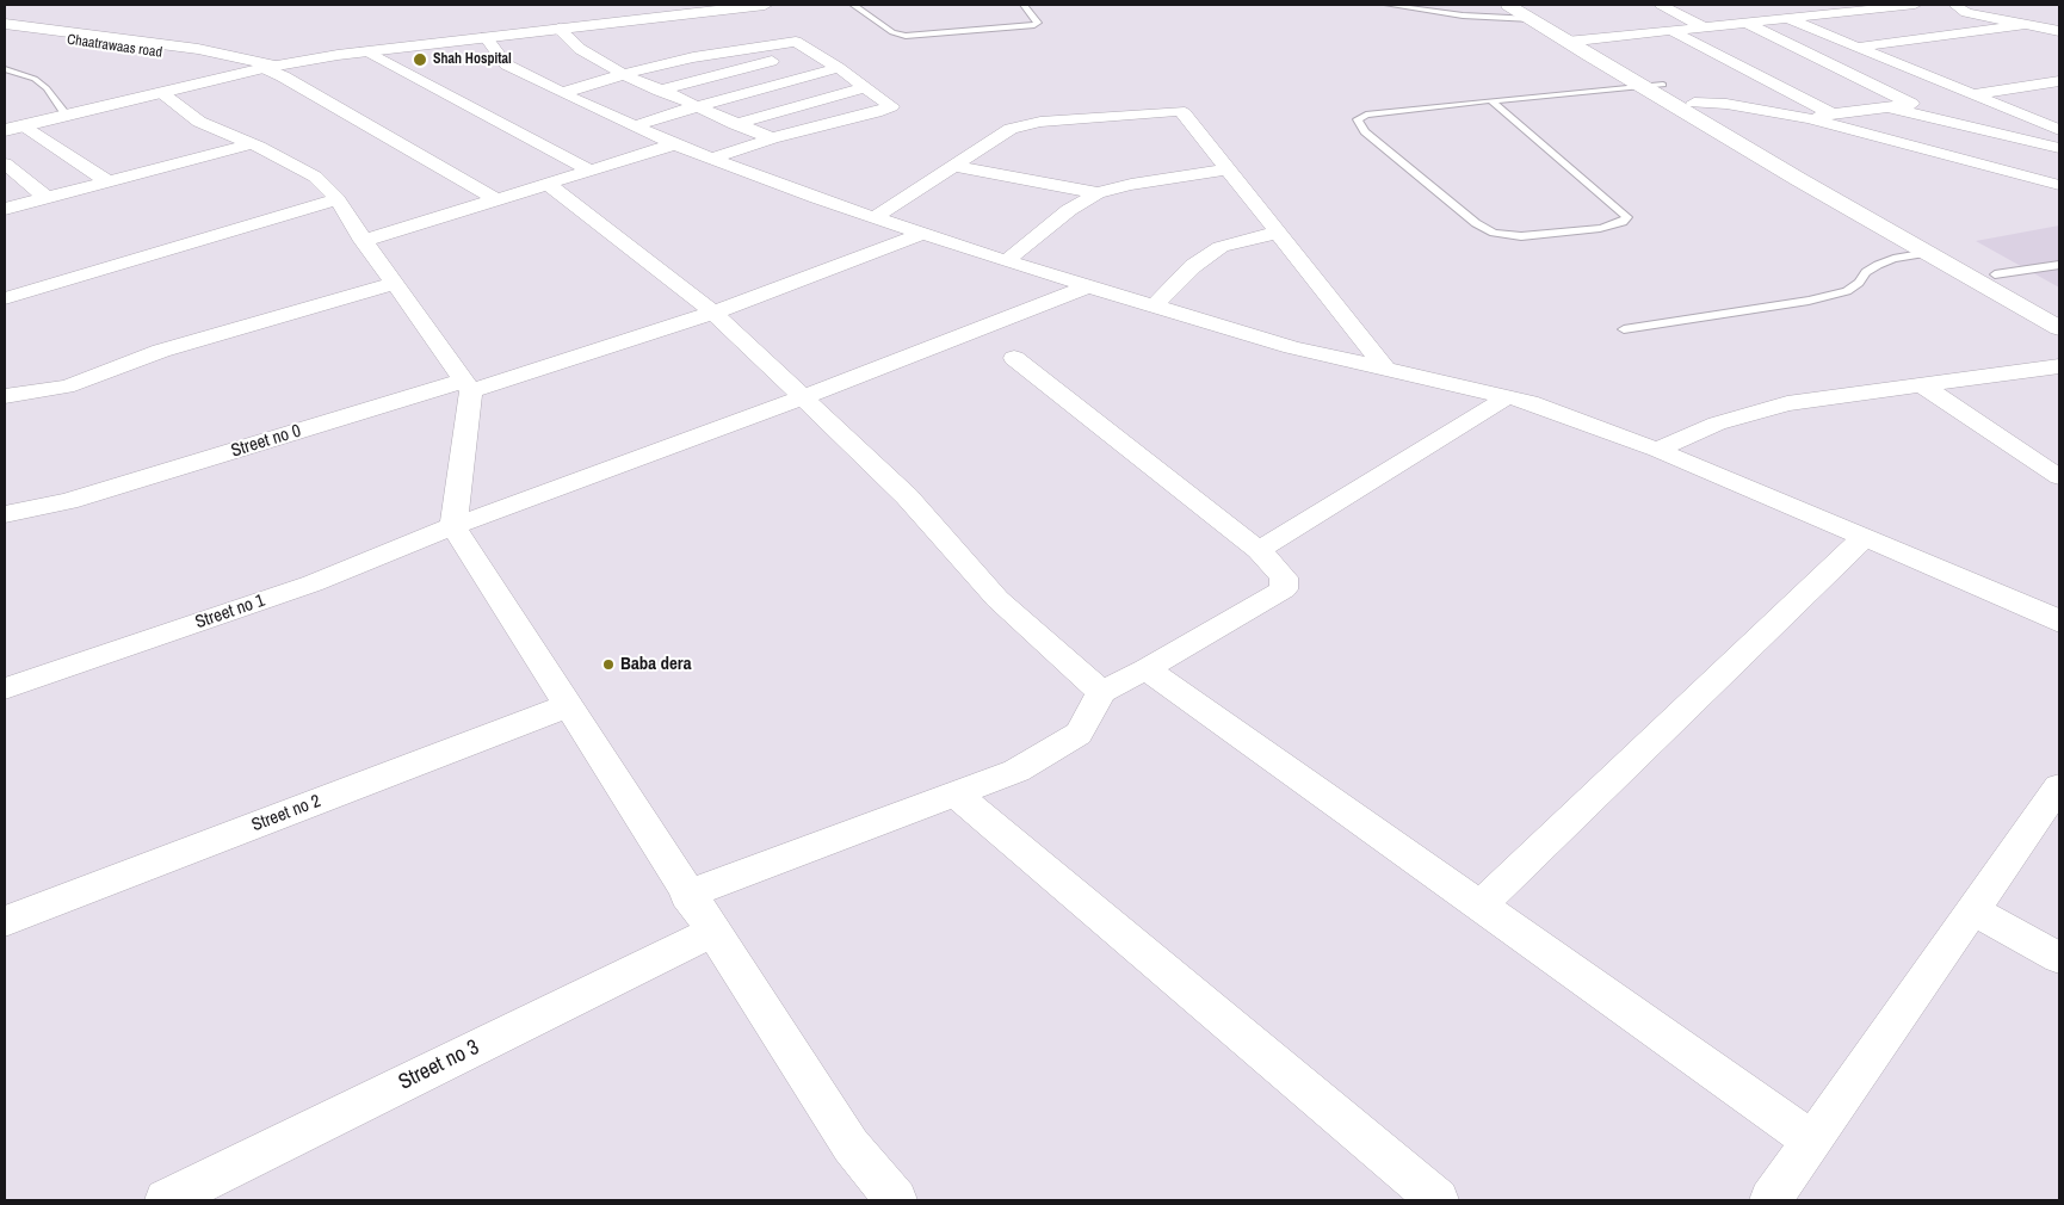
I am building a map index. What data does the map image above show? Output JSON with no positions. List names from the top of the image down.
{
  "streets": {
    "main road": ["Chaatrawaas road"],
    "street": [
      "Street no 0",
      "Street no 1",
      "Street no 2",
      "Street no 3"
    ]
  },
  "places": ["Shah Hospital", "Baba dera"]
}
